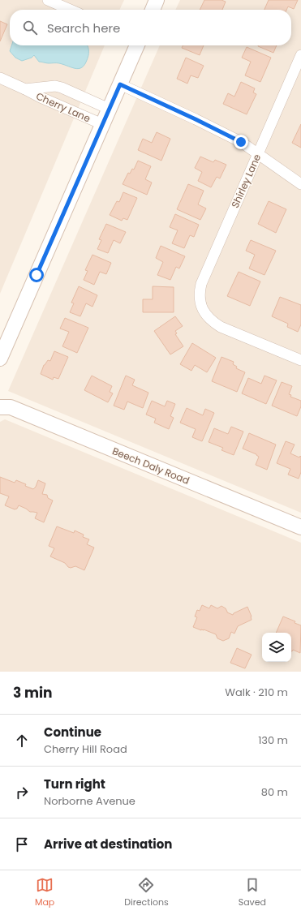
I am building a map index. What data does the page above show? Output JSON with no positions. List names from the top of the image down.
{
  "streets": {
    "main road": ["Beech Daly Road"],
    "street": ["Cherry Lane", "Shirley Lane"]
  },
  "page": {
    "search": "Search here",
    "heading": ["3 min", "Walk · 210 m"],
    "list": [
      ["Continue", "Cherry Hill Road", "130 m"],
      ["Turn right", "Norborne Avenue", "80 m"],
      "Arrive at destination"
    ],
    "nav": ["Map", "Directions", "Saved"]
  }
}
